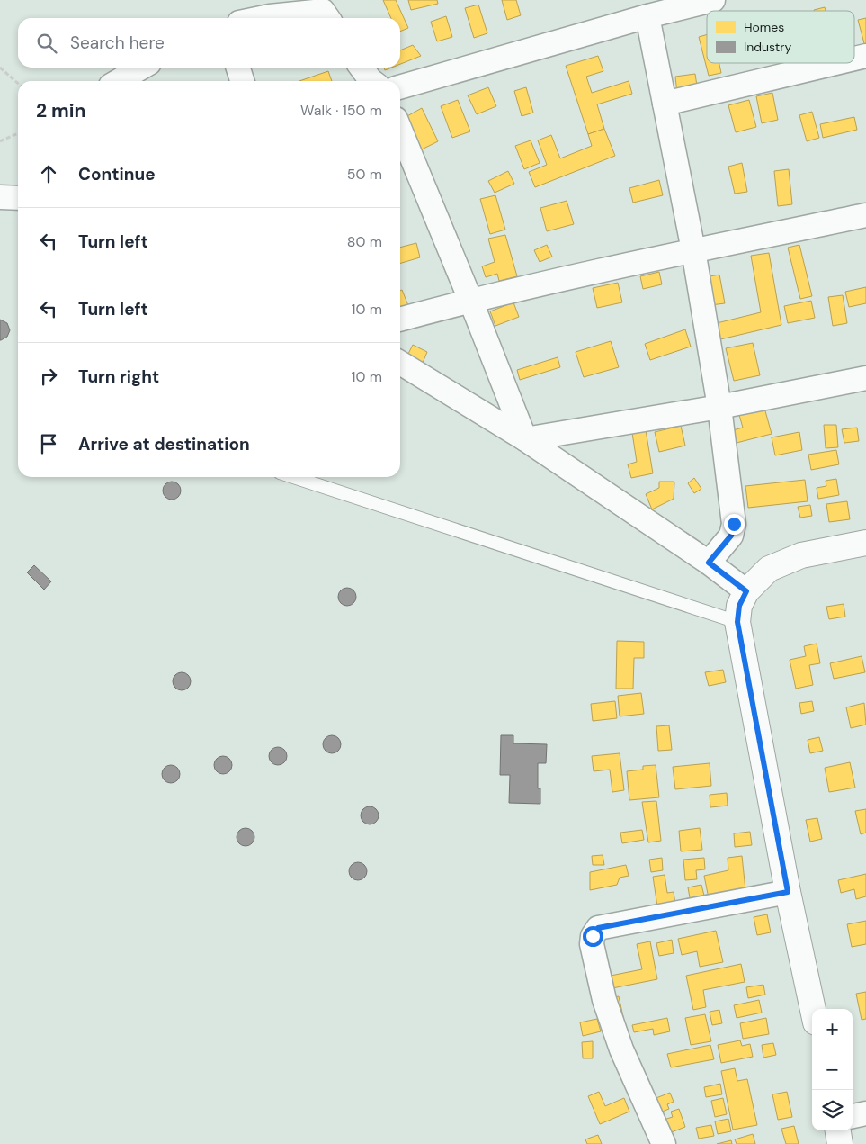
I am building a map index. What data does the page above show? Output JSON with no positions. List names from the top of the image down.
{
  "legend": ["Homes", "Industry"],
  "page": {
    "search": "Search here",
    "heading": ["2 min", "Walk · 150 m"],
    "list": [
      ["Continue", "50 m"],
      ["Turn left", "80 m"],
      ["Turn left", "10 m"],
      ["Turn right", "10 m"],
      "Arrive at destination"
    ],
    "map_buttons": ["+", "−"]
  }
}
